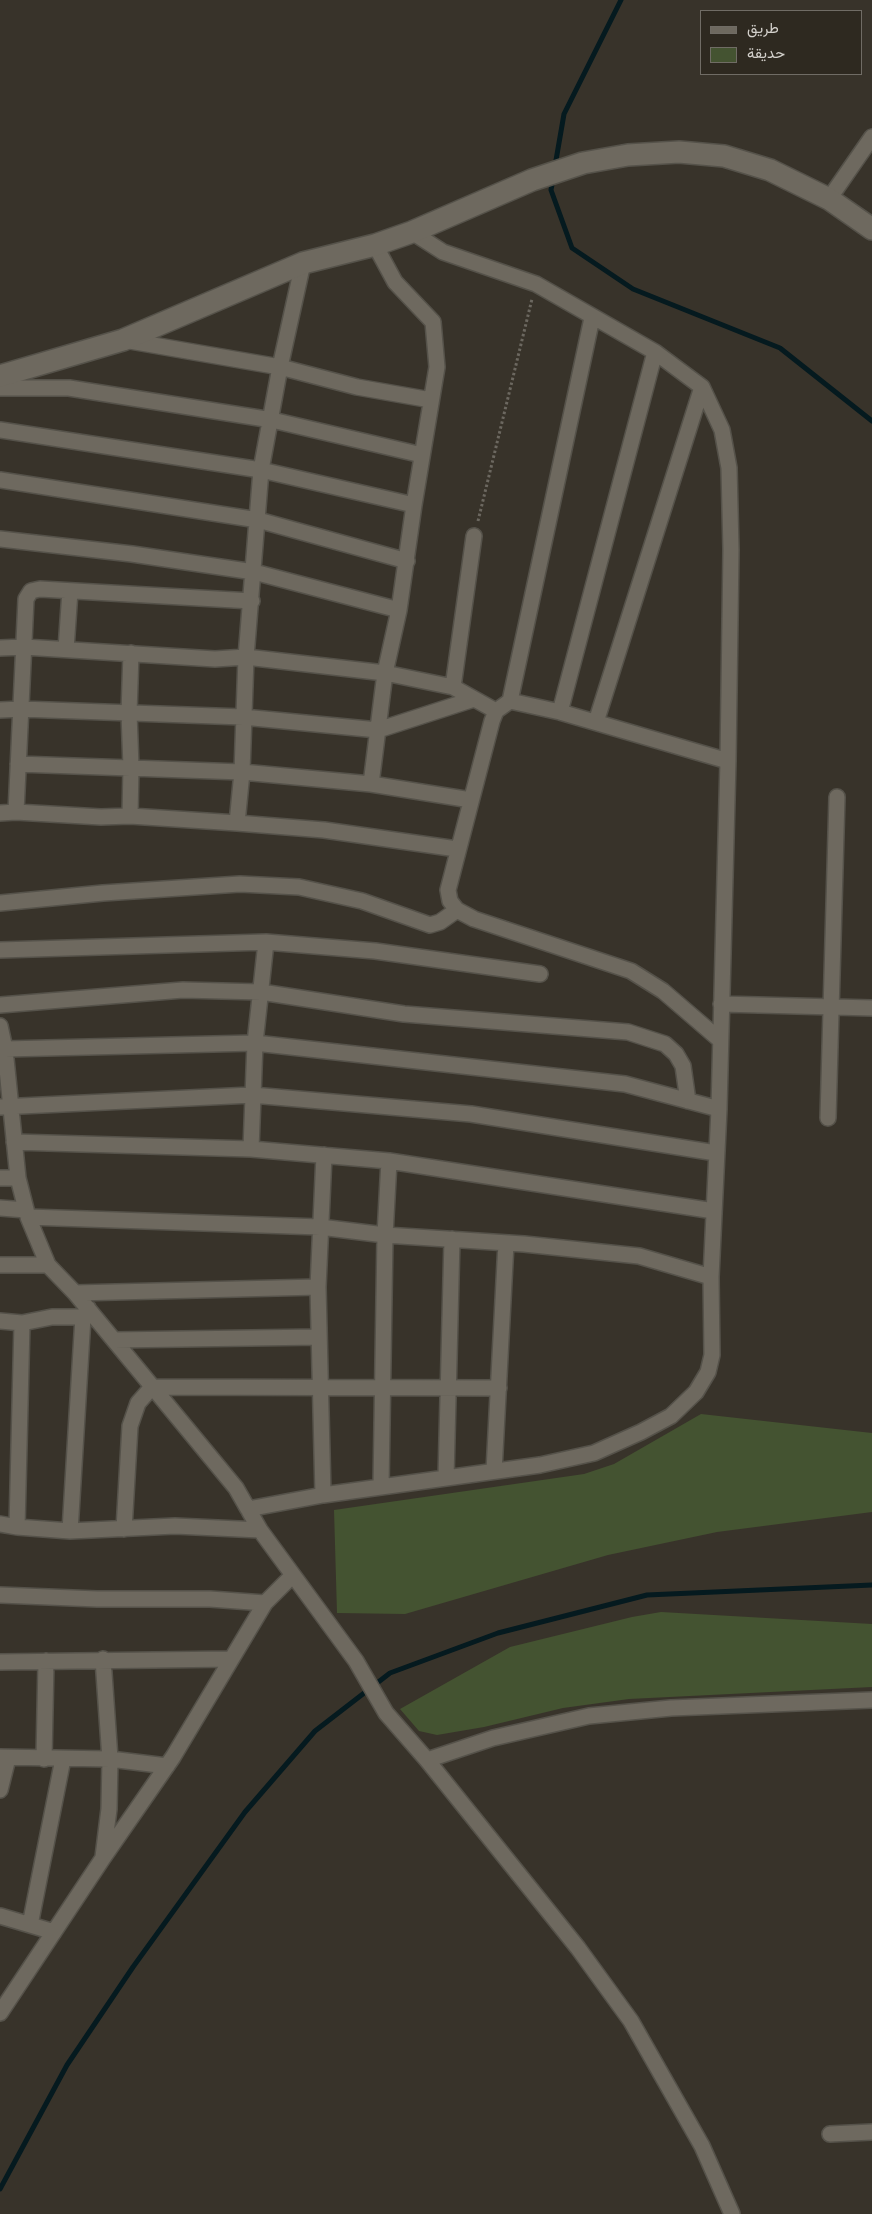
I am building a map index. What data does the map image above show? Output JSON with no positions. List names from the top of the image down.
{
  "legend": ["طريق", "حديقة"]
}
